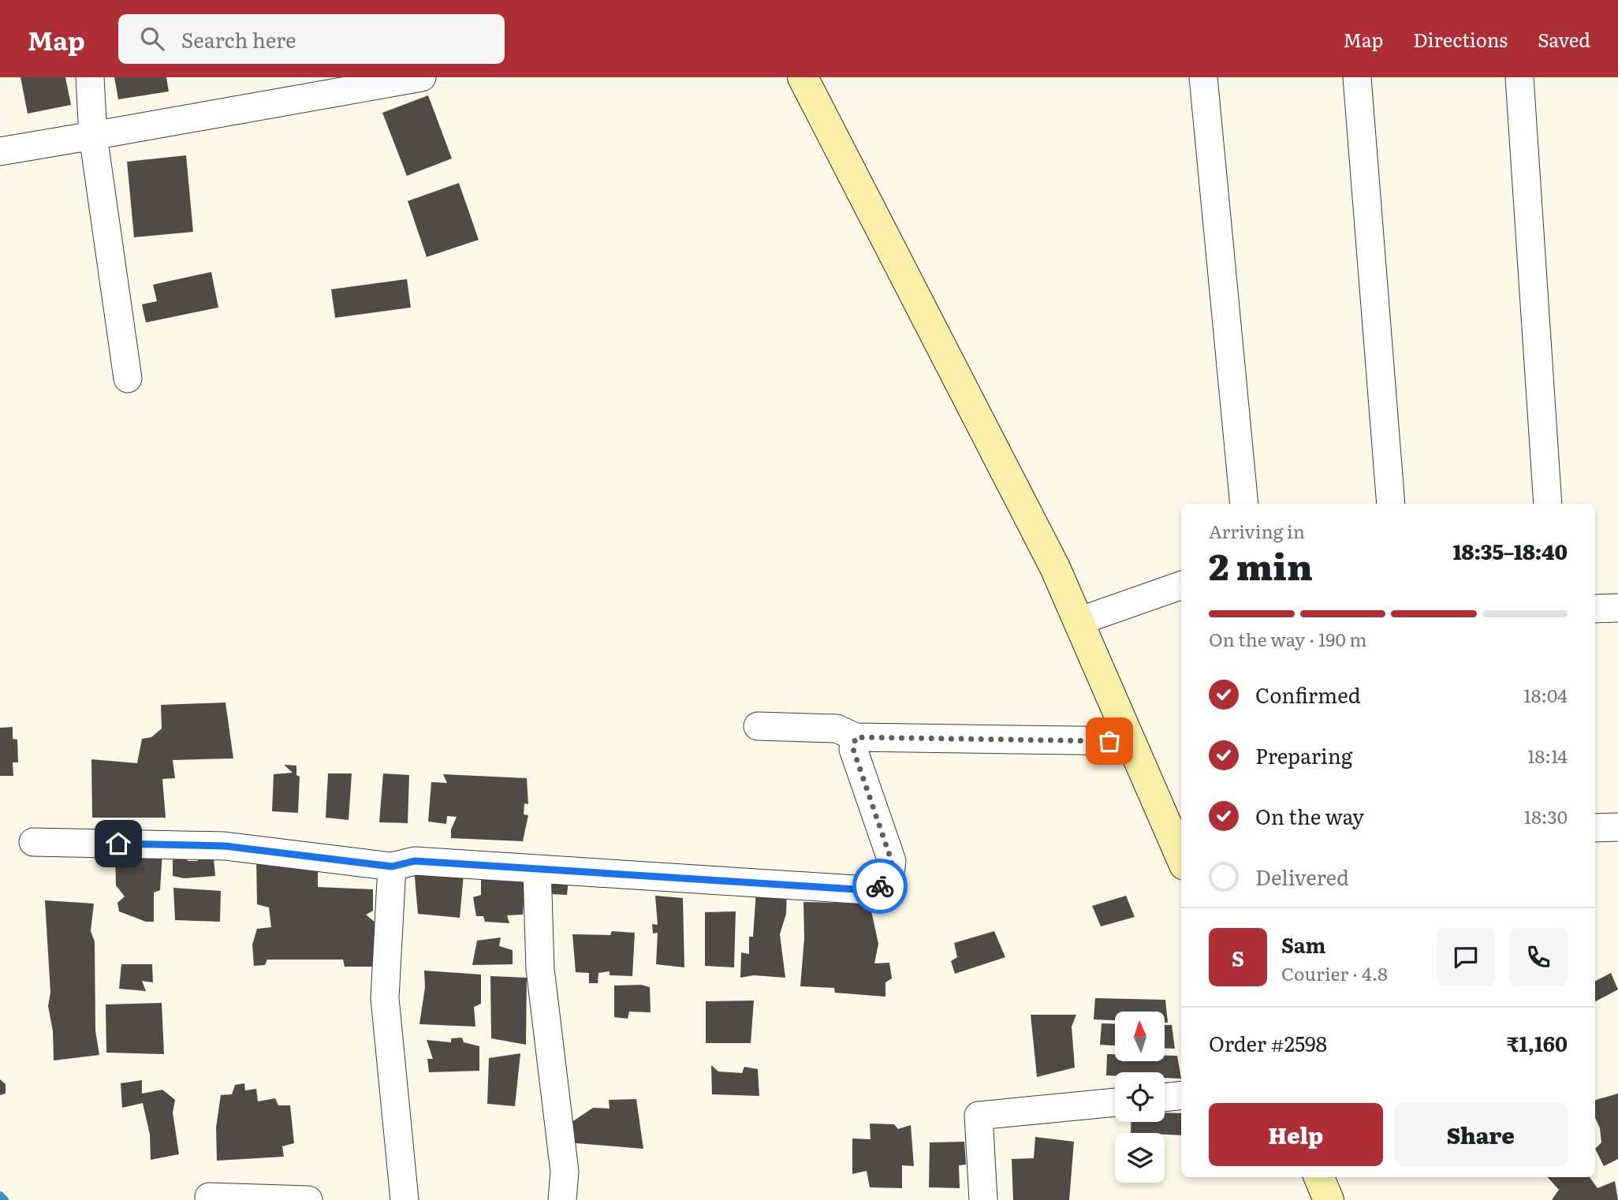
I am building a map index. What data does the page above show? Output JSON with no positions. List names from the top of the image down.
{
  "north": "top",
  "page": {
    "header": "Map",
    "search": "Search here",
    "nav": ["Map", "Directions", "Saved"],
    "heading": ["2 min", "Arriving in", "18:35–18:40"],
    "panel": [
      "Sam",
      "Courier · 4.8",
      "Order #2598",
      "₹1,160"
    ],
    "bar": "On the way · 190 m",
    "list": [
      ["Confirmed", "18:04"],
      ["Preparing", "18:14"],
      ["On the way", "18:30"],
      "Delivered"
    ],
    "round": "S",
    "buttons": ["Help", "Share"]
  }
}
